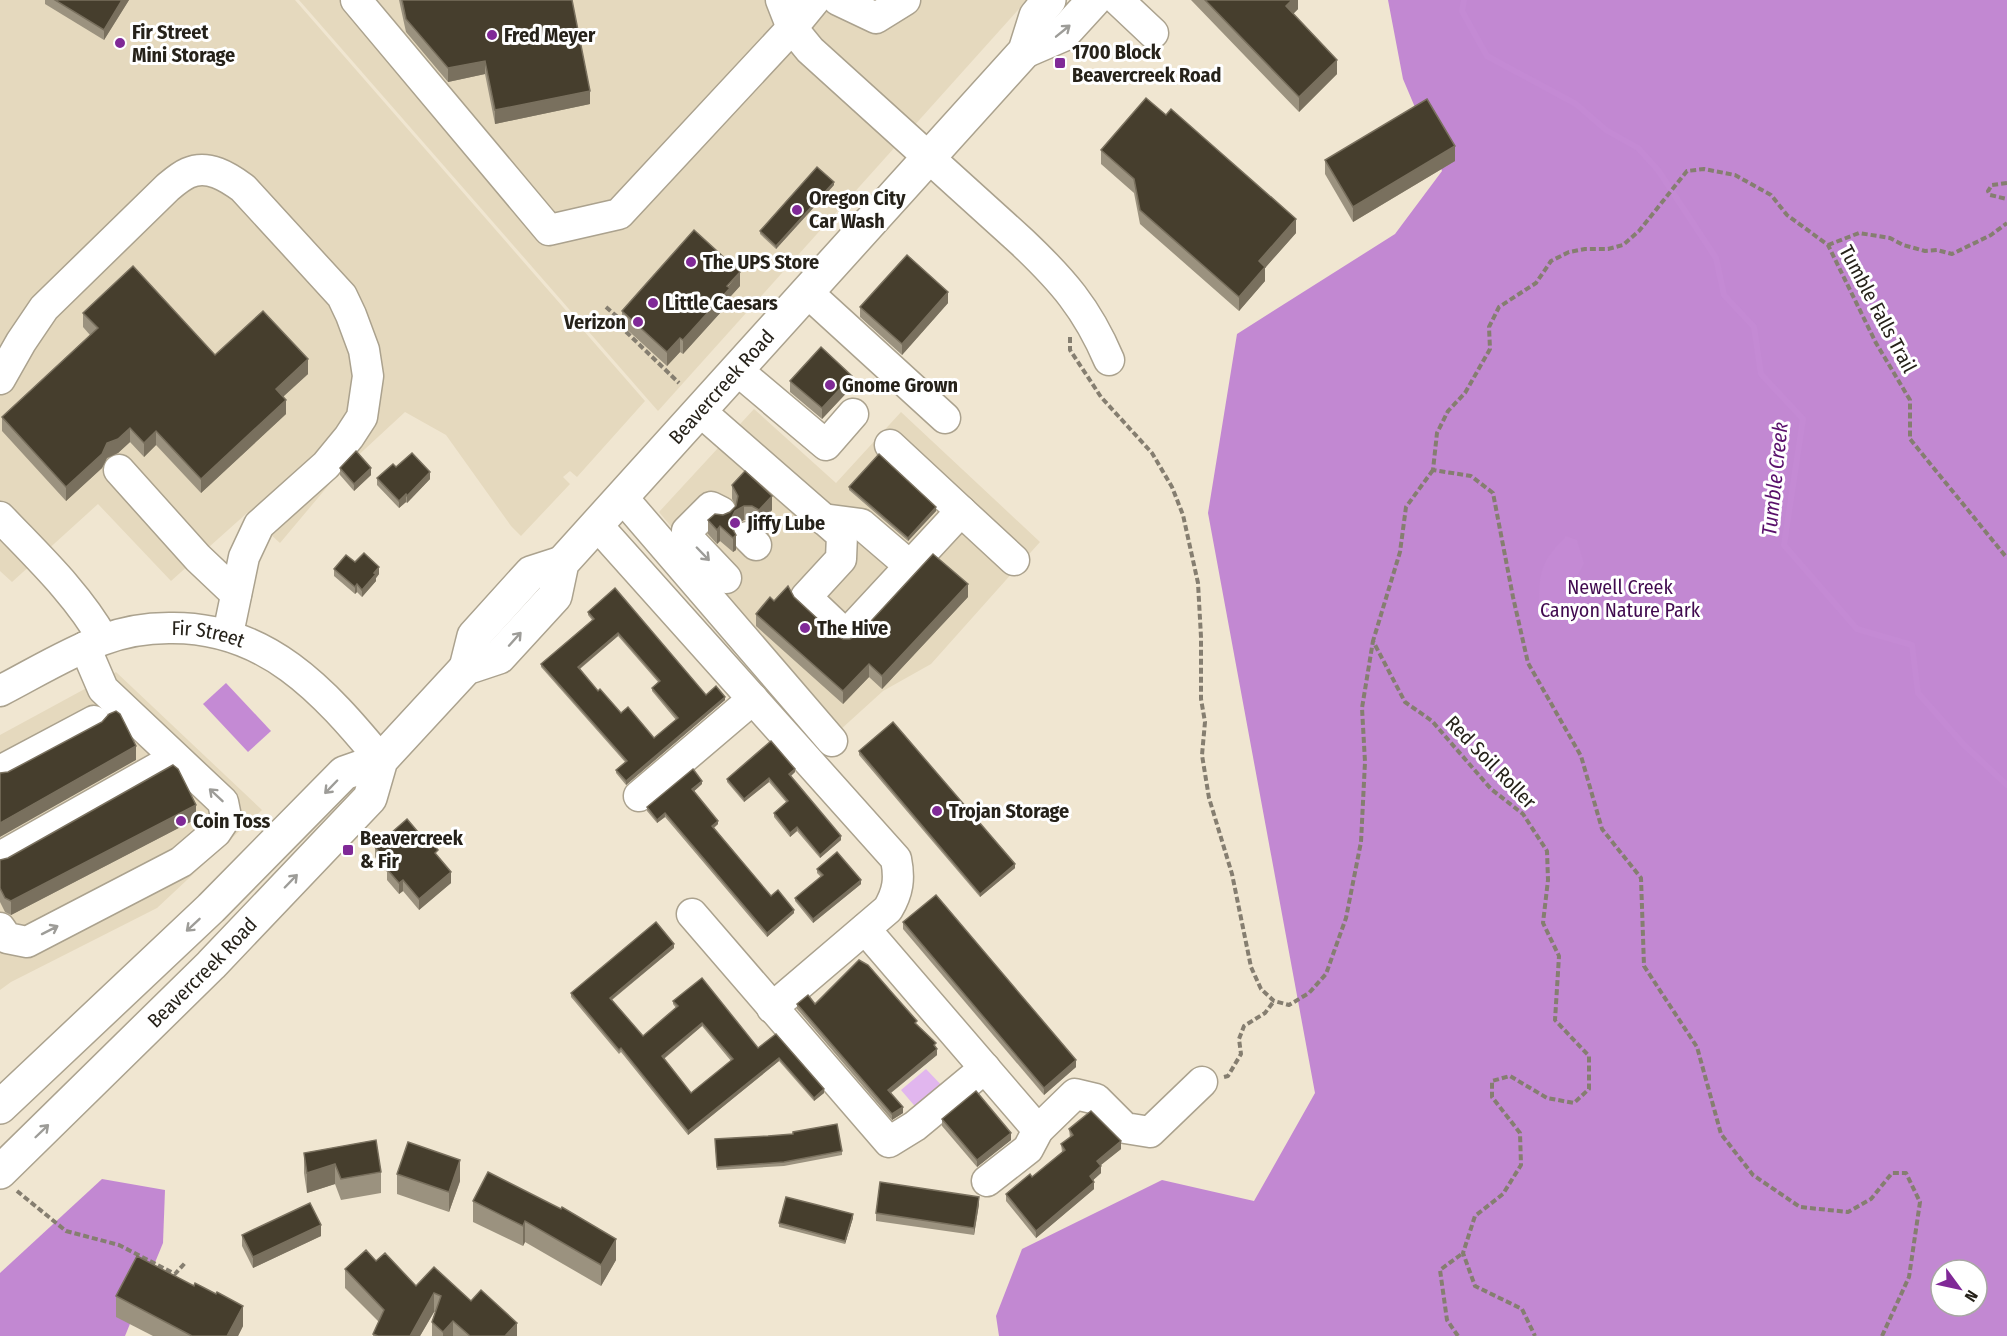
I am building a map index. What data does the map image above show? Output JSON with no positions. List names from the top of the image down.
{
  "streets": {
    "main road": ["Beavercreek Road"],
    "street": ["Fir Street"],
    "path": ["Tumble Falls Trail", "Red Soil Roller"]
  },
  "crossings": [
    ["Beavercreek Road", "Fir Street"]
  ],
  "water": ["Tumble Creek"],
  "parks": ["Newell Creek Canyon Nature Park"],
  "places": {
    "other": [
      "Fred Meyer",
      "Fir Street Mini Storage",
      "Oregon City Car Wash",
      "The UPS Store",
      "Little Caesars",
      "Verizon",
      "Gnome Grown",
      "Jiffy Lube",
      "The Hive",
      "Trojan Storage",
      "Coin Toss"
    ],
    "transit": ["1700 Block Beavercreek Road", "Beavercreek & Fir"]
  },
  "north": "bottom right"
}
